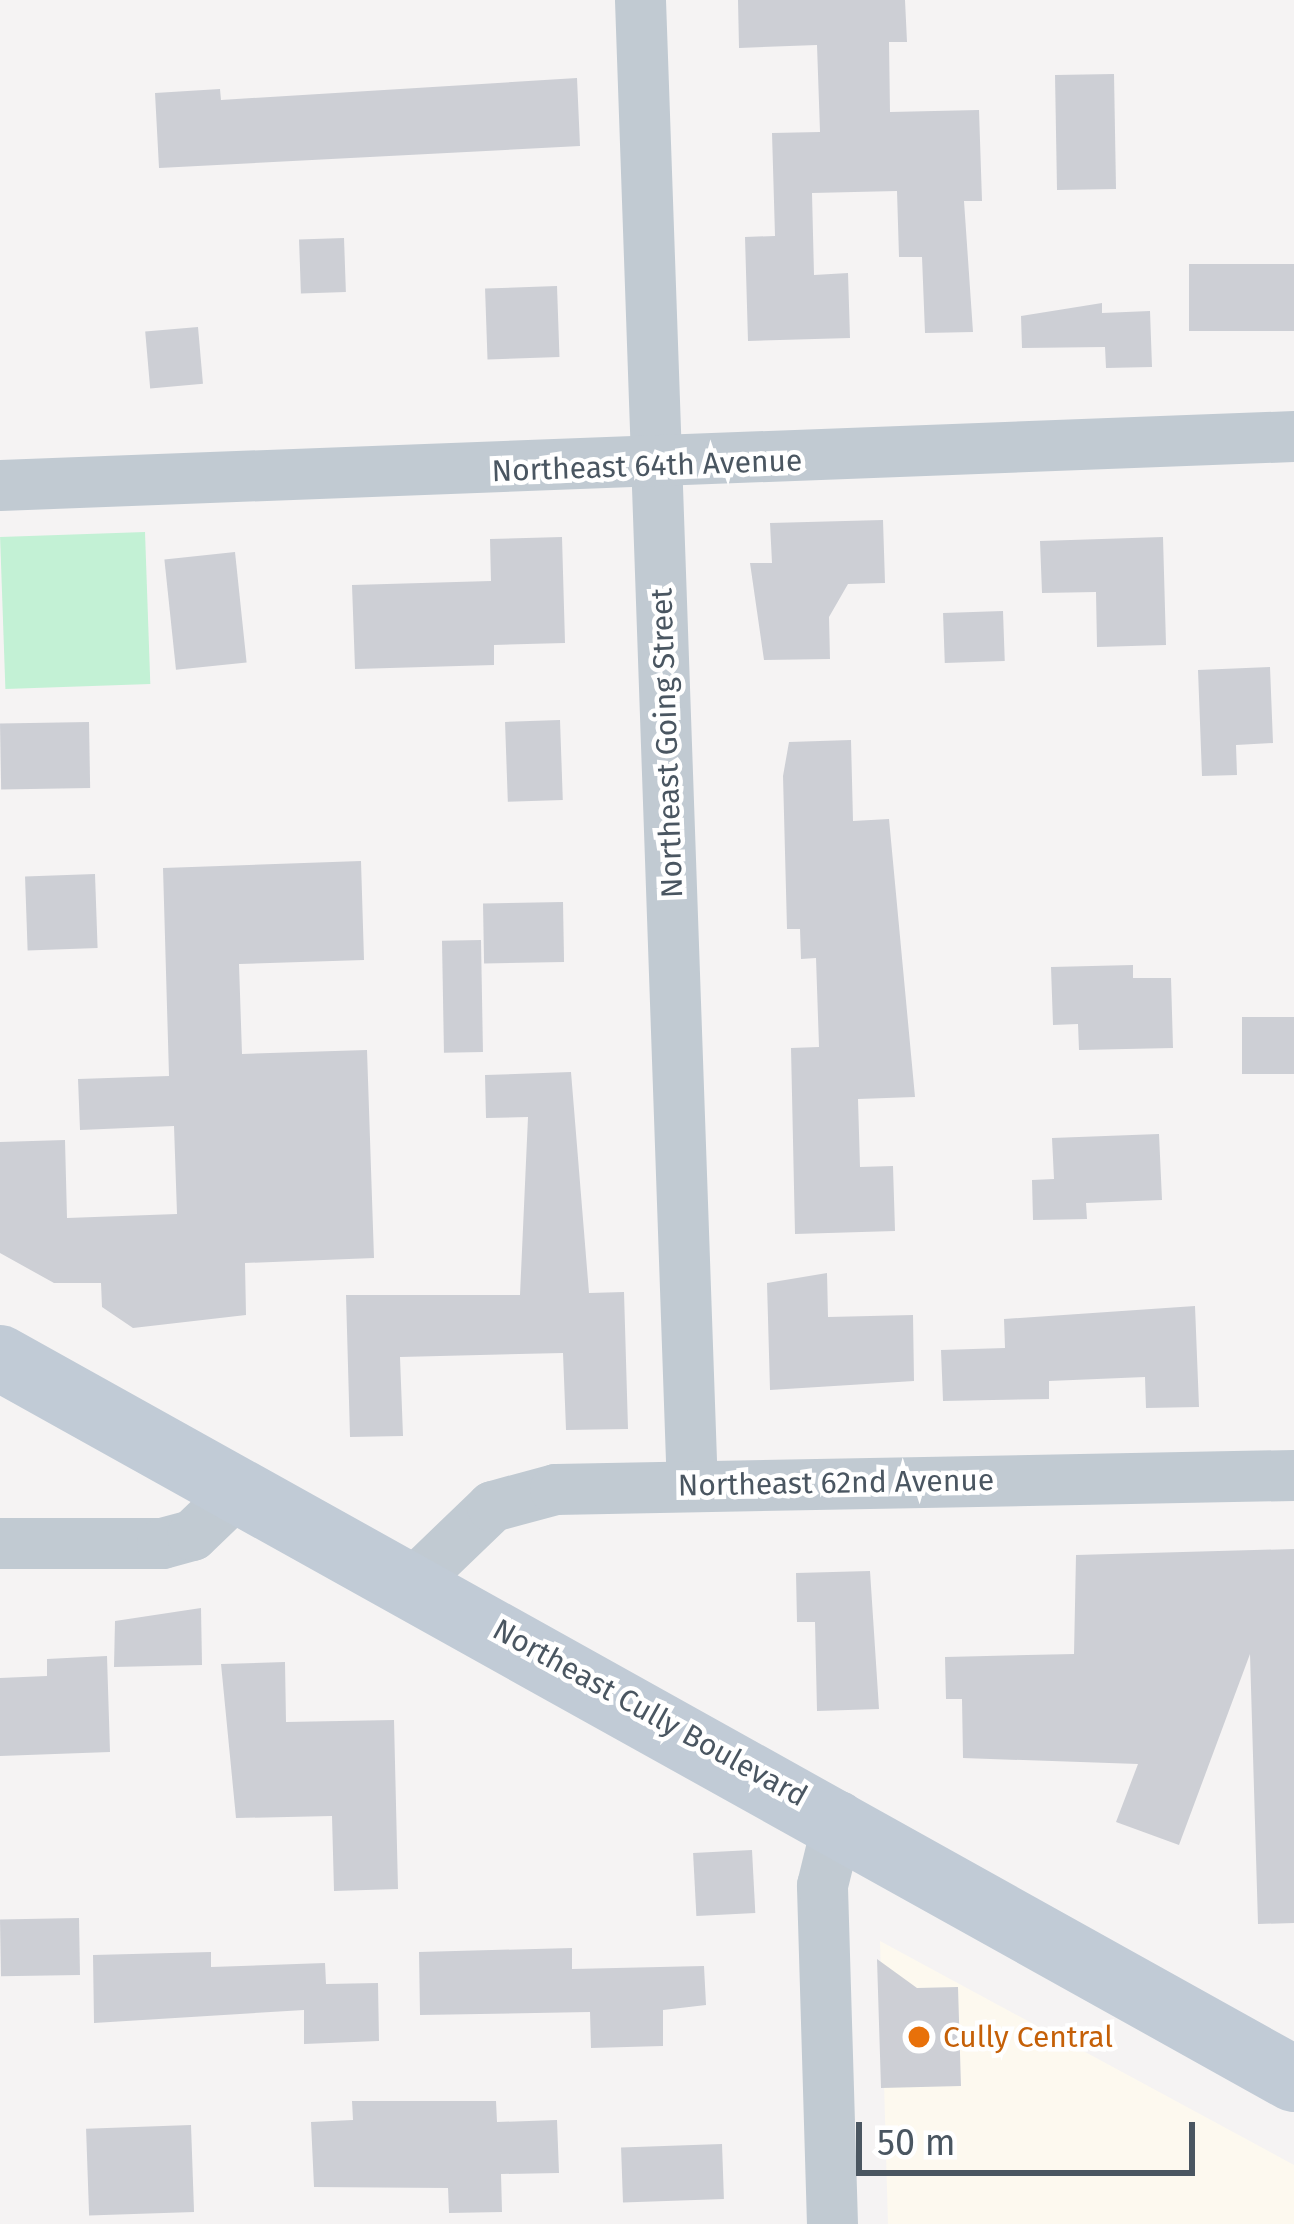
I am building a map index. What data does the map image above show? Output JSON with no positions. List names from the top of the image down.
{
  "streets": {
    "main road": ["Northeast Cully Boulevard"],
    "street": ["Northeast 64th Avenue", "Northeast Going Street", "Northeast 62nd Avenue"]
  },
  "crossings": [
    ["Northeast 64th Avenue", "Northeast Going Street"],
    ["Northeast Going Street", "Northeast 62nd Avenue"],
    ["Northeast 62nd Avenue", "Northeast Cully Boulevard"]
  ],
  "places": ["Cully Central"],
  "scale_bar": "50 m"
}
